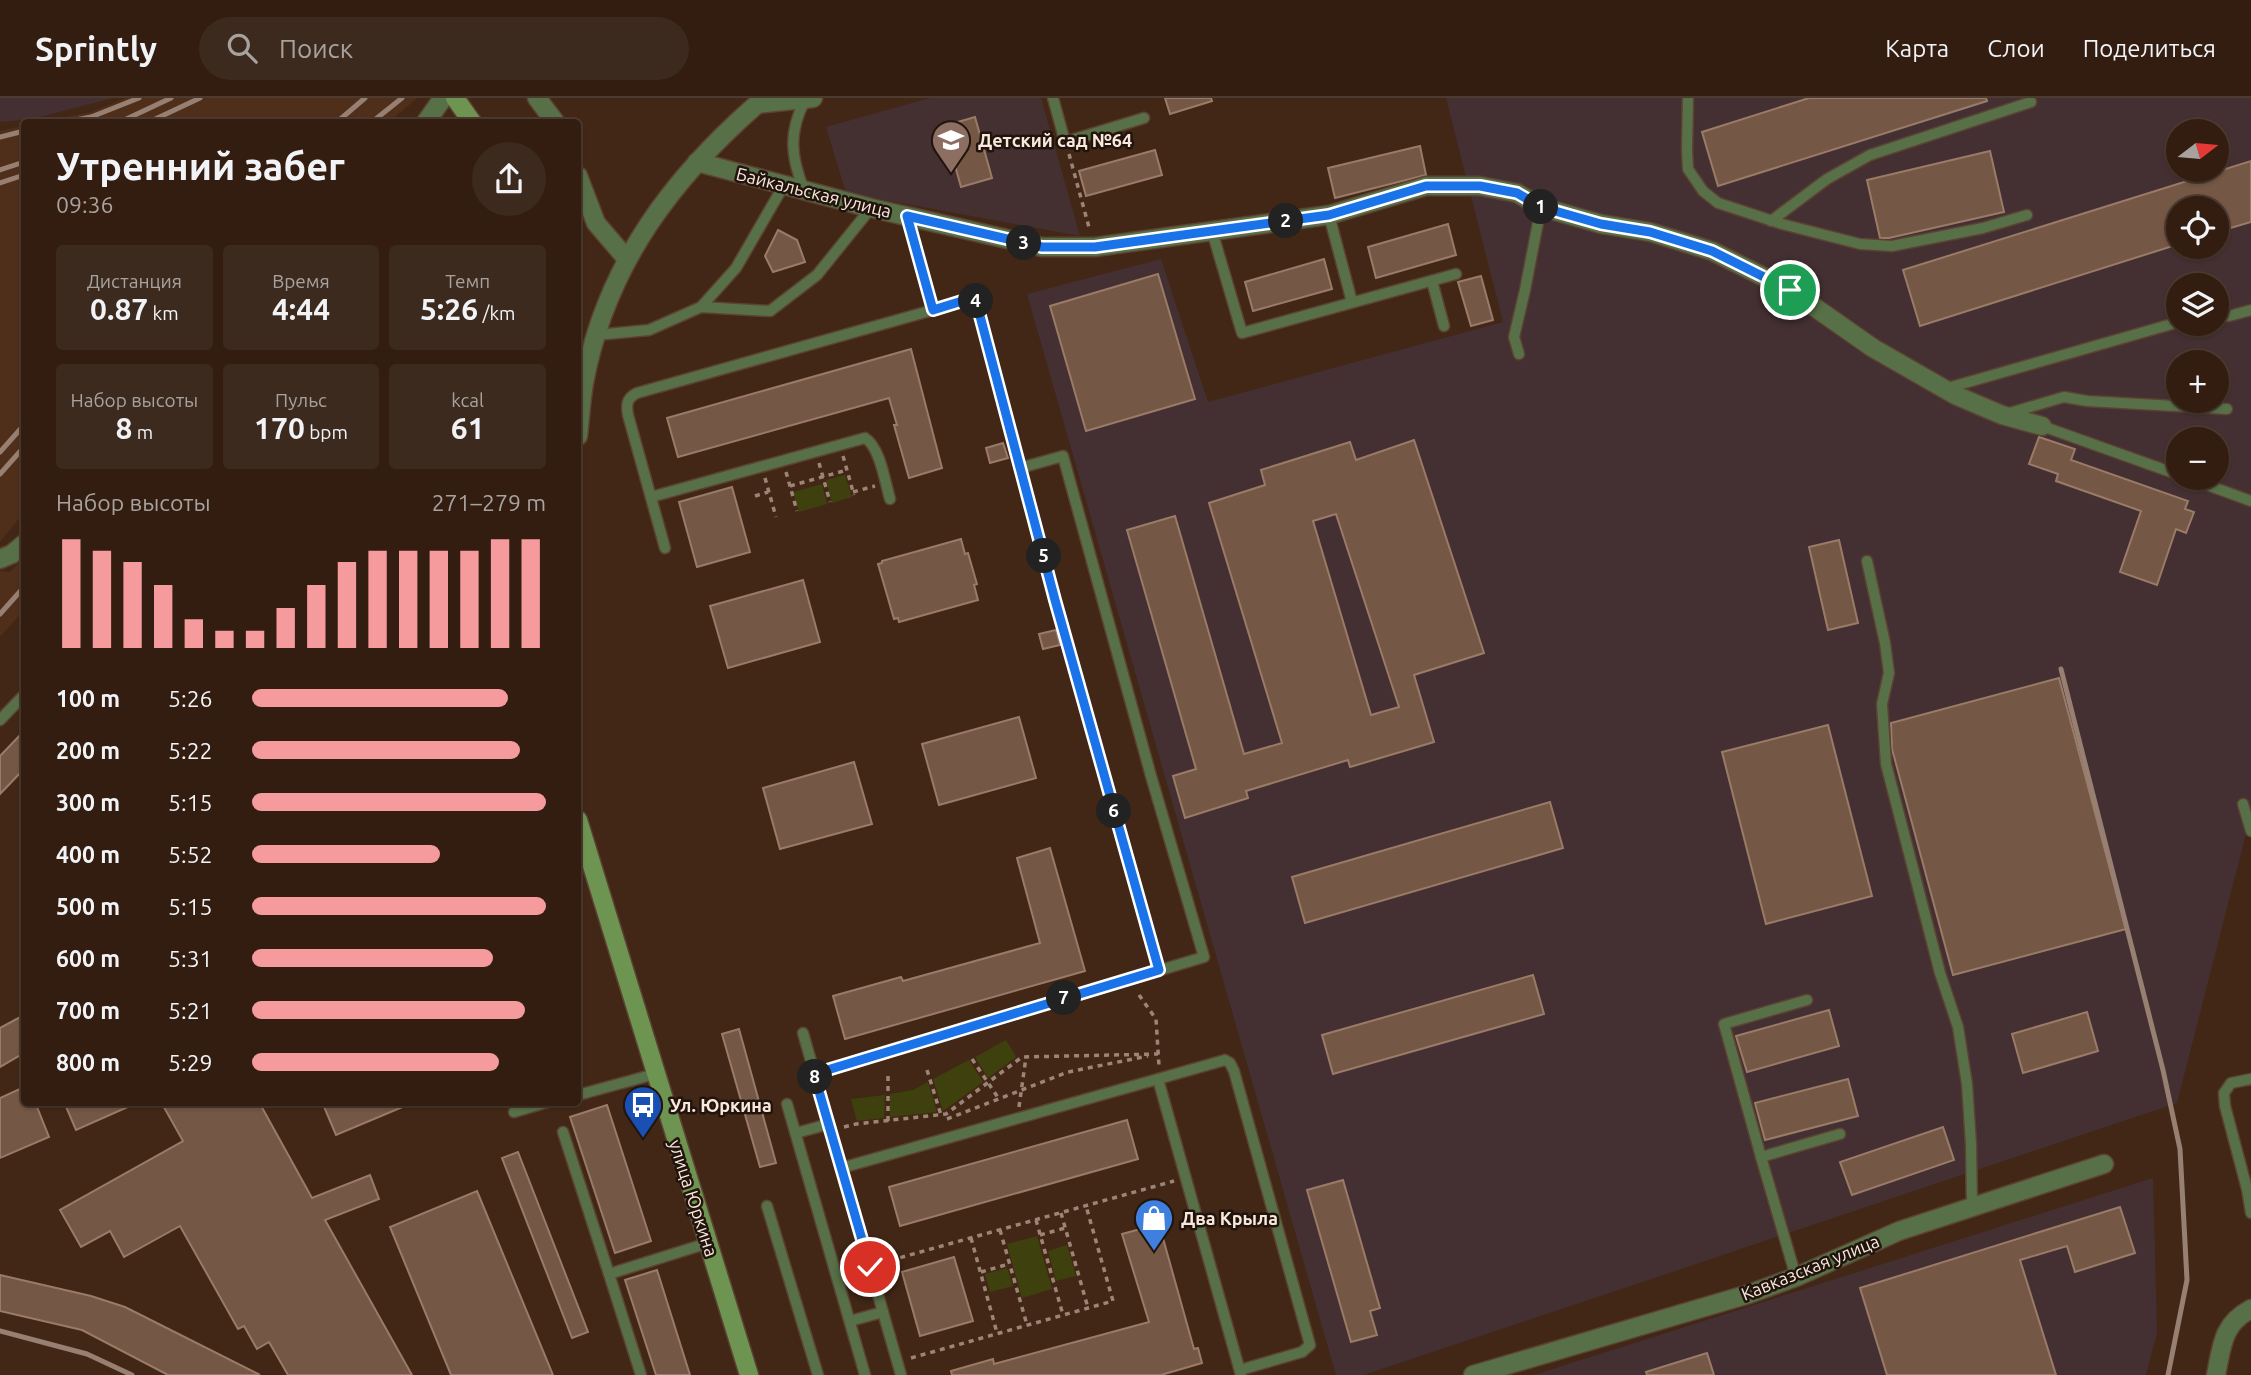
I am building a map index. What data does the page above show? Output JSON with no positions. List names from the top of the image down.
{
  "streets": {
    "main road": ["улица Юркина"],
    "street": ["Байкальская улица", "Кавказская улица"]
  },
  "places": {
    "school or university": ["Детский сад №64"],
    "bus stop": ["Ул. Юркина"],
    "shop": ["Два Крыла"]
  },
  "north": "right",
  "page": {
    "header": "Sprintly",
    "search": "Поиск",
    "nav": ["Карта", "Слои", "Поделиться"],
    "map_buttons": ["+", "−"],
    "heading": ["Утренний забег", "09:36"],
    "pins": [
      "1",
      "2",
      "3",
      "4",
      "5",
      "6",
      "7",
      "8"
    ],
    "stats": [
      ["Дистанция", "0.87 km"],
      ["Время", "4:44"],
      ["Темп", "5:26 /km"],
      ["Набор высоты", "8 m"],
      ["Пульс", "170 bpm"],
      ["kcal", "61"]
    ],
    "chart": ["Набор высоты", "271–279 m"],
    "list": [
      {
        "name": "100 m",
        "note": "5:26"
      },
      {
        "name": "200 m",
        "note": "5:22"
      },
      {
        "name": "300 m",
        "note": "5:15"
      },
      {
        "name": "400 m",
        "note": "5:52"
      },
      {
        "name": "500 m",
        "note": "5:15"
      },
      {
        "name": "600 m",
        "note": "5:31"
      },
      {
        "name": "700 m",
        "note": "5:21"
      },
      {
        "name": "800 m",
        "note": "5:29"
      }
    ]
  }
}
